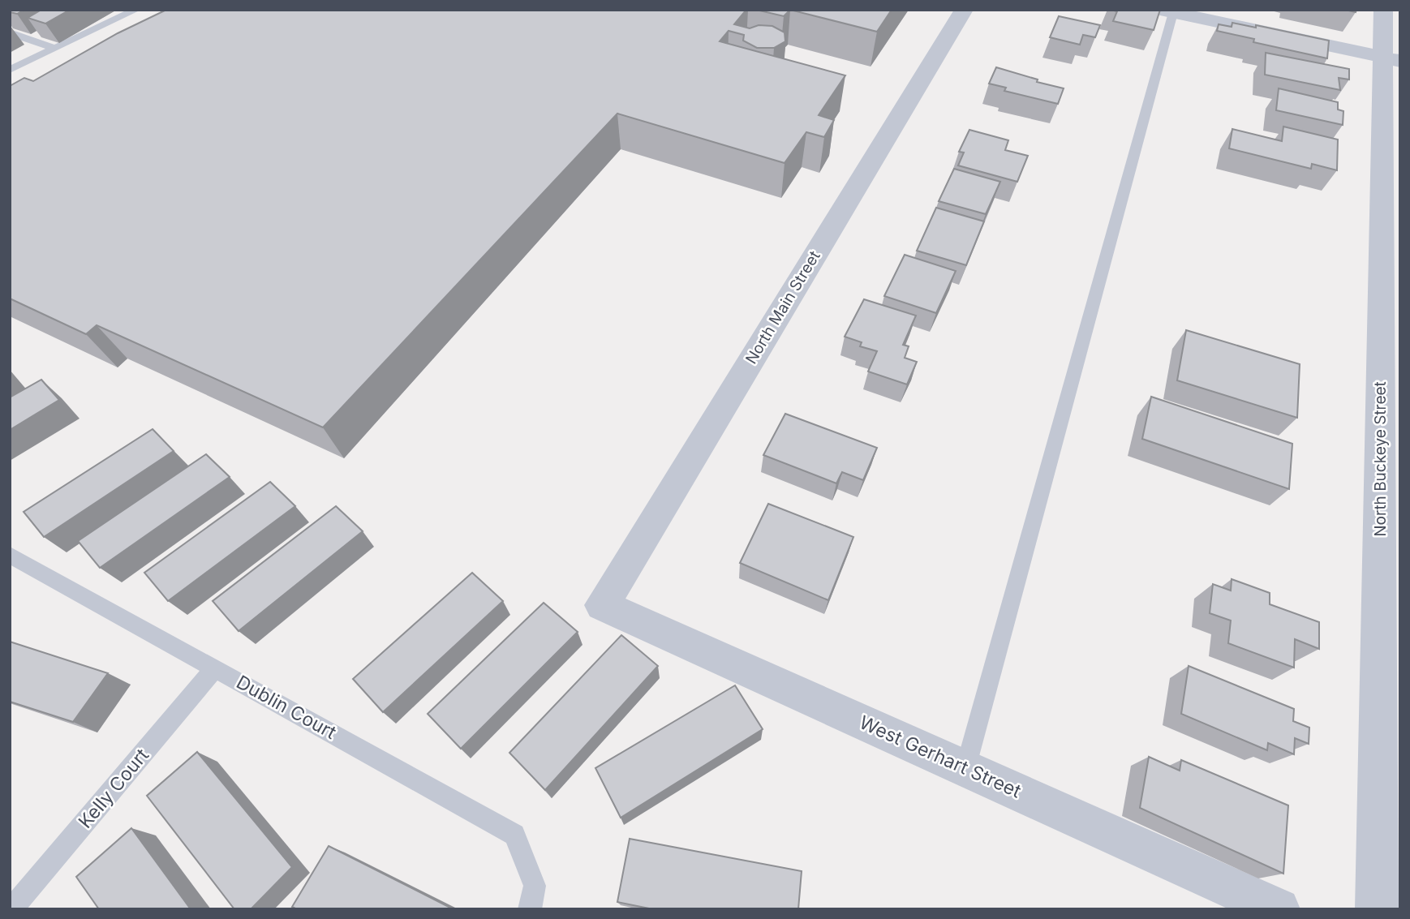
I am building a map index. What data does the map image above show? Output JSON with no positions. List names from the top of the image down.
{
  "streets": {
    "street": ["North Main Street", "North Buckeye Street", "West Gerhart Street"],
    "lane": ["Dublin Court", "Kelly Court"]
  },
  "crossings": [
    ["North Main Street", "West Gerhart Street"],
    ["Dublin Court", "Kelly Court"]
  ]
}
